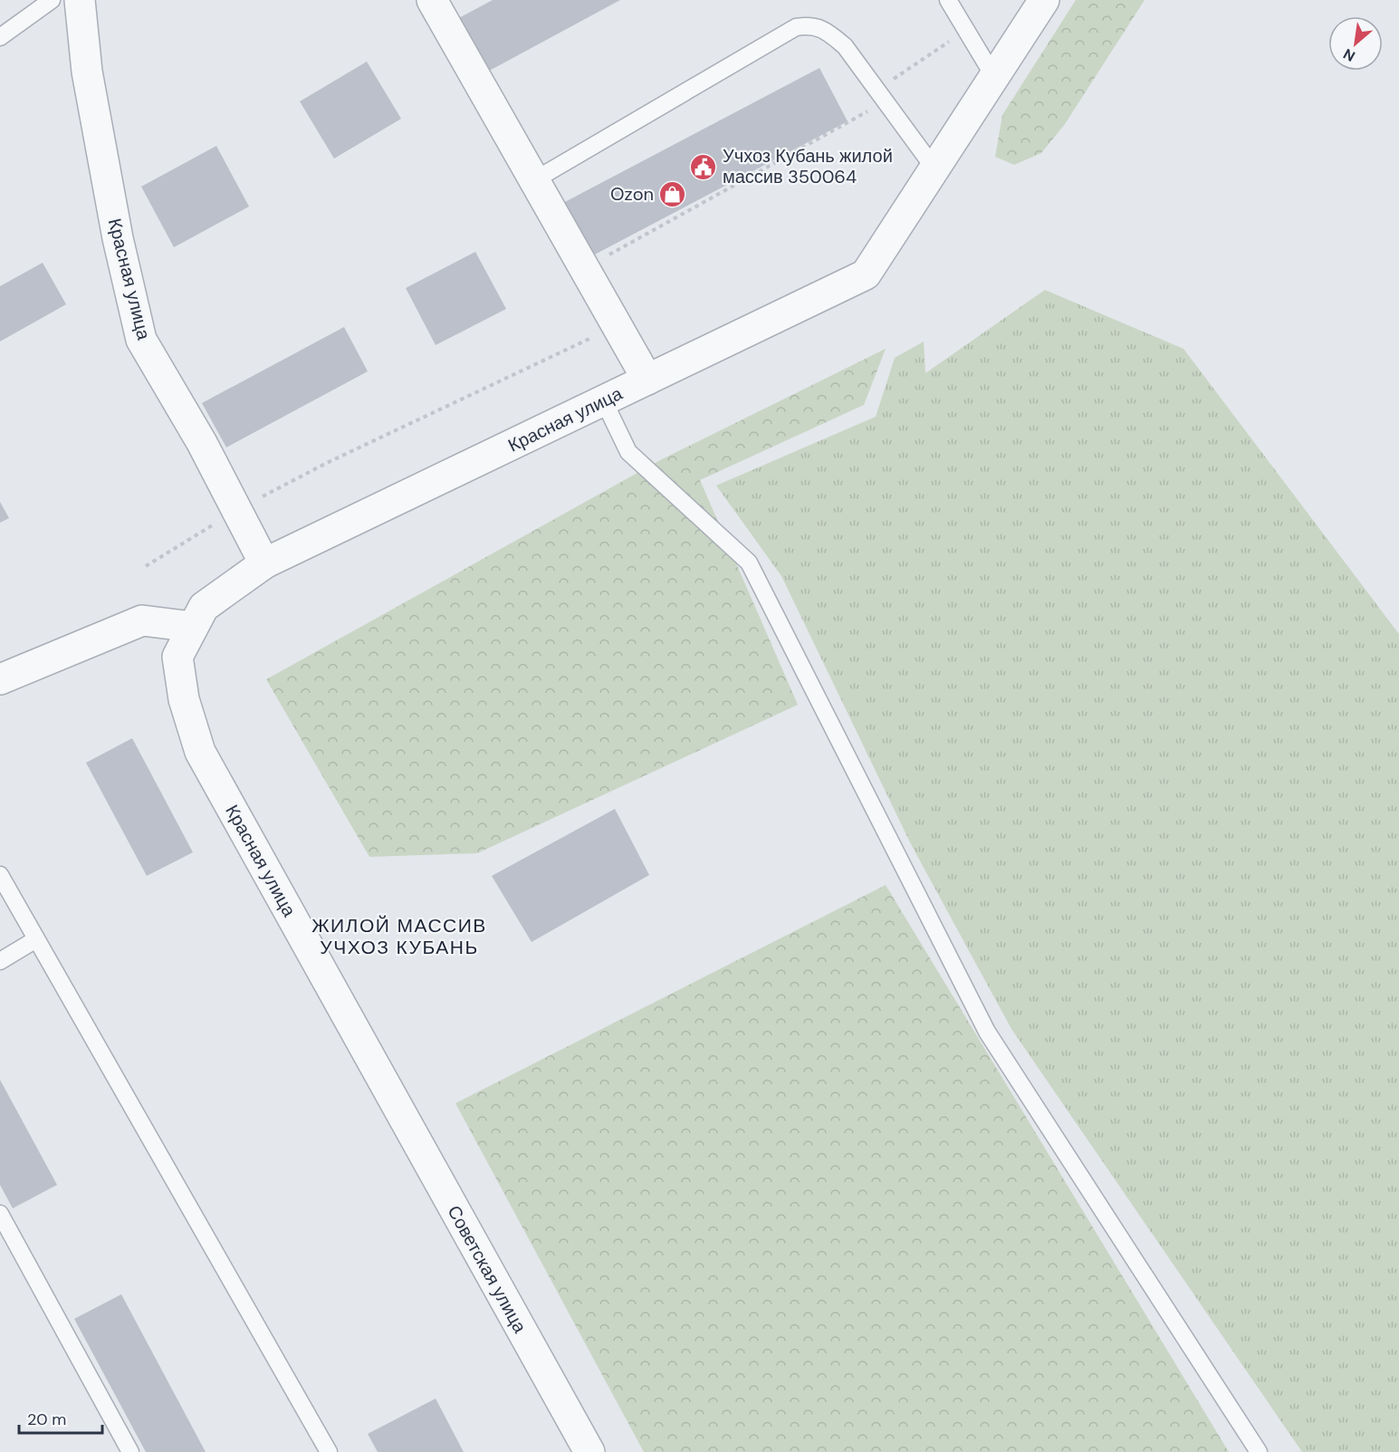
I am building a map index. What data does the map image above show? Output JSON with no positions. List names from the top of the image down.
{
  "streets": {
    "street": ["Красная улица", "Советская улица"]
  },
  "crossings": [
    ["Красная улица", "Советская улица"]
  ],
  "districts": ["ЖИЛОЙ МАССИВ УЧХОЗ КУБАНЬ"],
  "places": {
    "public building": ["Учхоз Кубань жилой массив 350064"],
    "shop": ["Ozon"]
  },
  "scale_bar": "20 m",
  "north": "bottom left"
}
